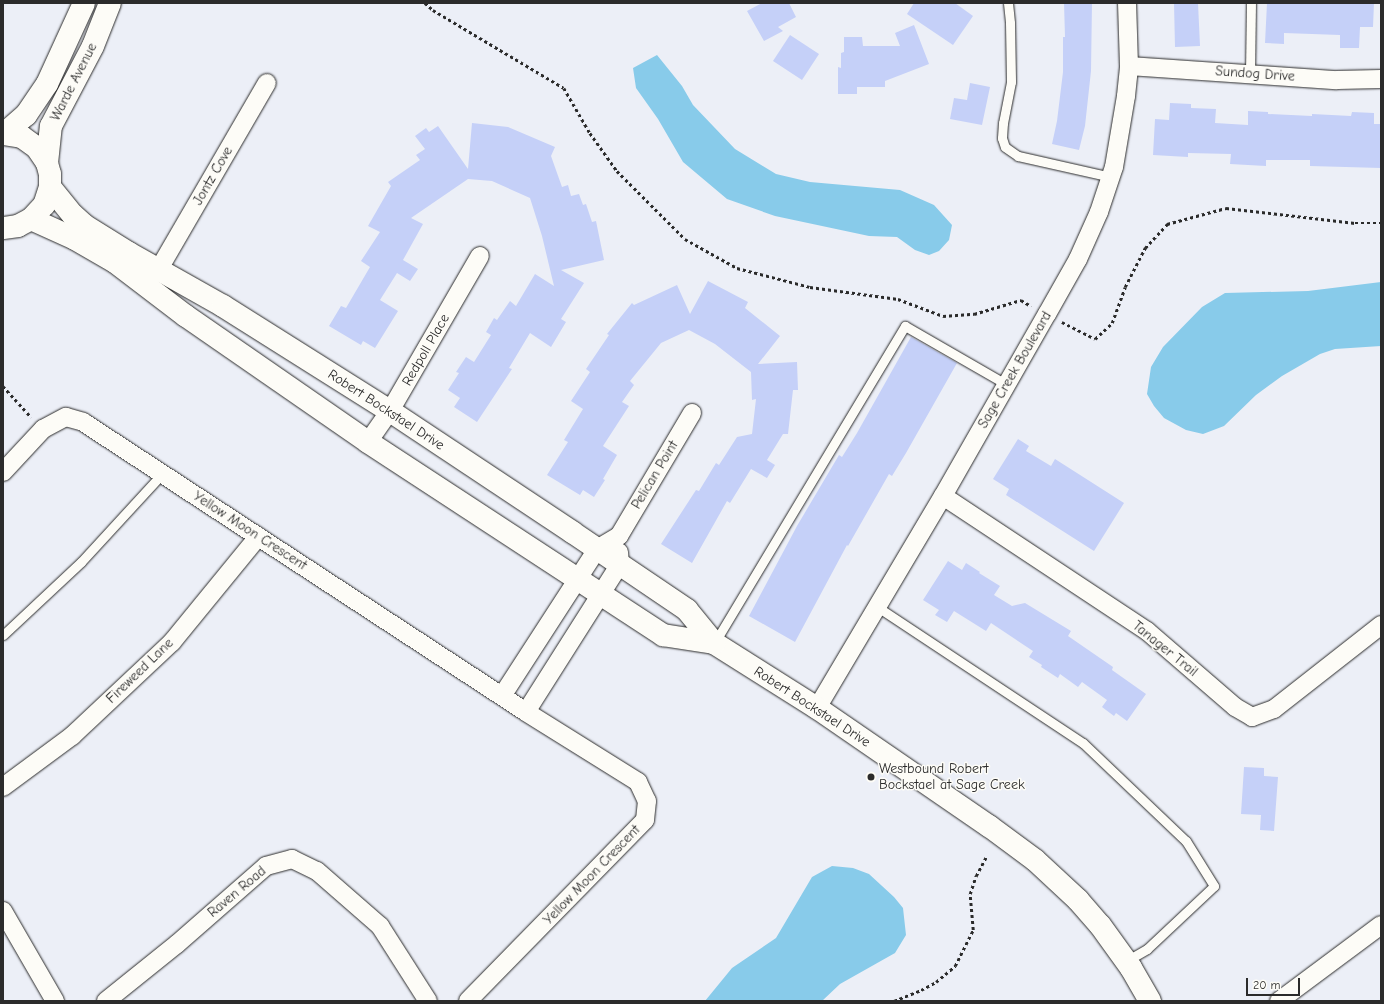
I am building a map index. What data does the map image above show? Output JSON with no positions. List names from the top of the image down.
{
  "streets": {
    "street": [
      "Sundog Drive",
      "Warde Avenue",
      "Jontz Cove",
      "Redpoll Place",
      "Sage Creek Boulevard",
      "Robert Bockstael Drive",
      "Pelican Point",
      "Yellow Moon Crescent",
      "Tanager Trail",
      "Fireweed Lane",
      "Raven Road"
    ]
  },
  "crossings": [
    ["Sundog Drive", "Sage Creek Boulevard"],
    ["Jontz Cove", "Robert Bockstael Drive"],
    ["Redpoll Place", "Robert Bockstael Drive"],
    ["Sage Creek Boulevard", "Robert Bockstael Drive"],
    ["Sage Creek Boulevard", "Tanager Trail"],
    ["Robert Bockstael Drive", "Pelican Point"],
    ["Yellow Moon Crescent", "Fireweed Lane"]
  ],
  "places": ["Westbound Robert Bockstael at Sage Creek"],
  "scale_bar": "20 m"
}
